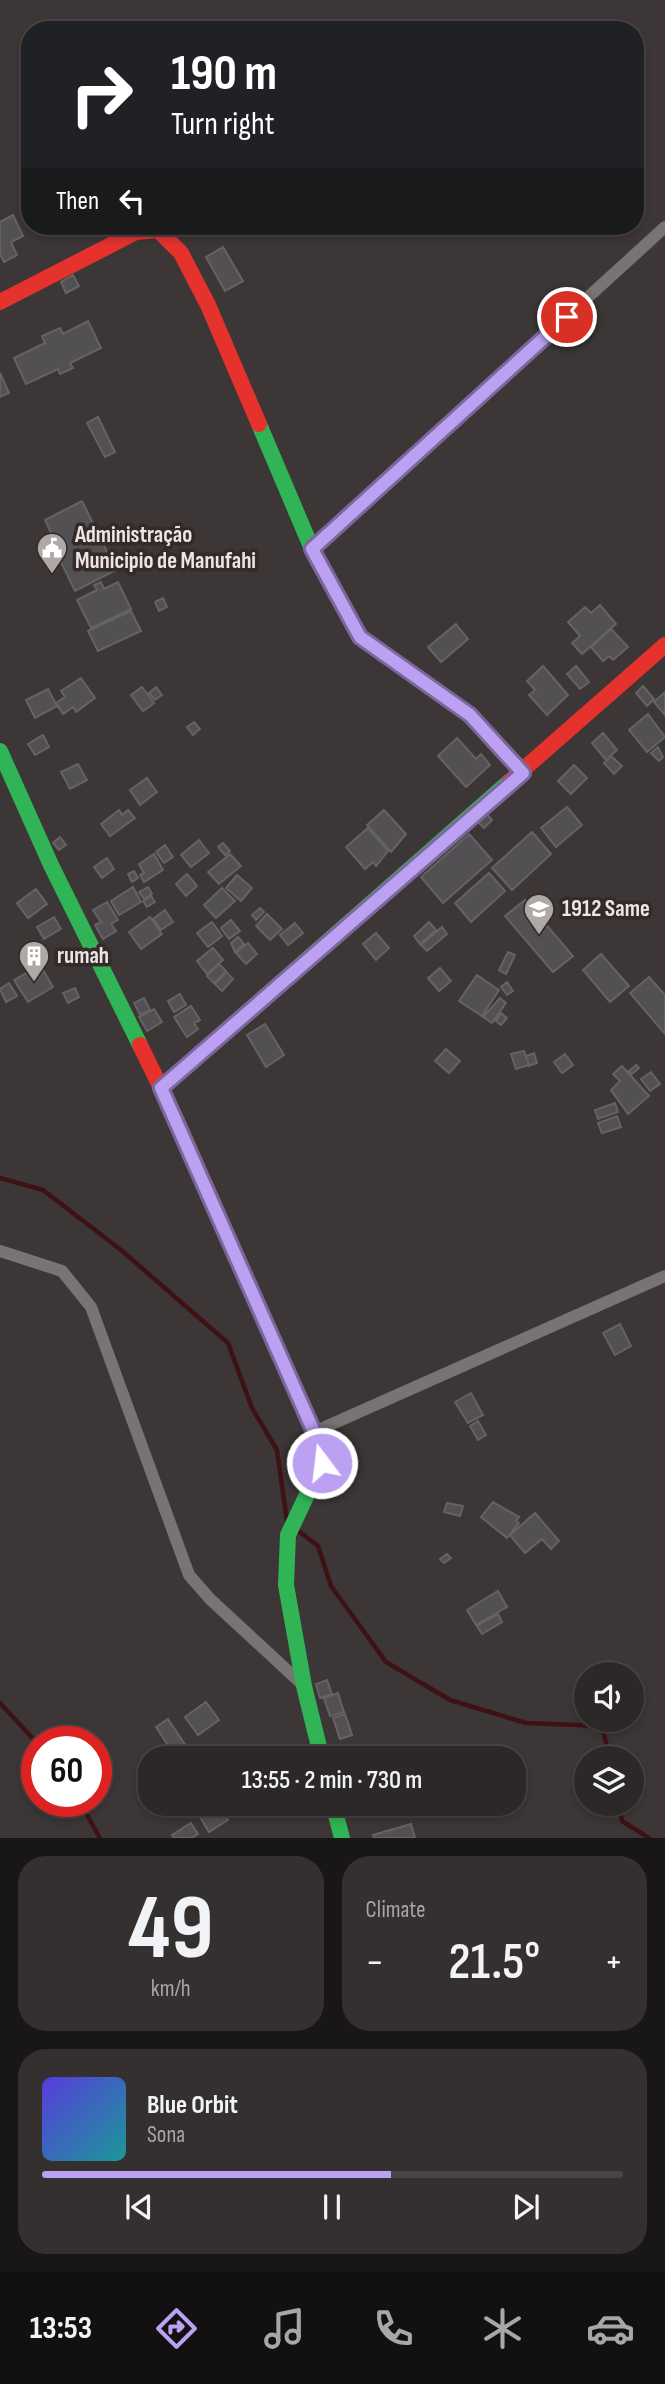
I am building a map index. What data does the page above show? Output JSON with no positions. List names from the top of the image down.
{
  "places": {
    "public building": ["Administração Municipio de Manufahi"],
    "school or university": ["1912 Same"],
    "building": ["rumah"]
  },
  "page": {
    "turn": ["190 m", "Turn right"],
    "then": "Then",
    "limit": "60",
    "trip": "13:55 · 2 min · 730 m",
    "tile": [
      ["49", "km/h"],
      "Climate"
    ],
    "heat": ["−", "21.5°", "+"],
    "song": ["Blue Orbit", "Sona"],
    "tabs": "13:53"
  }
}
